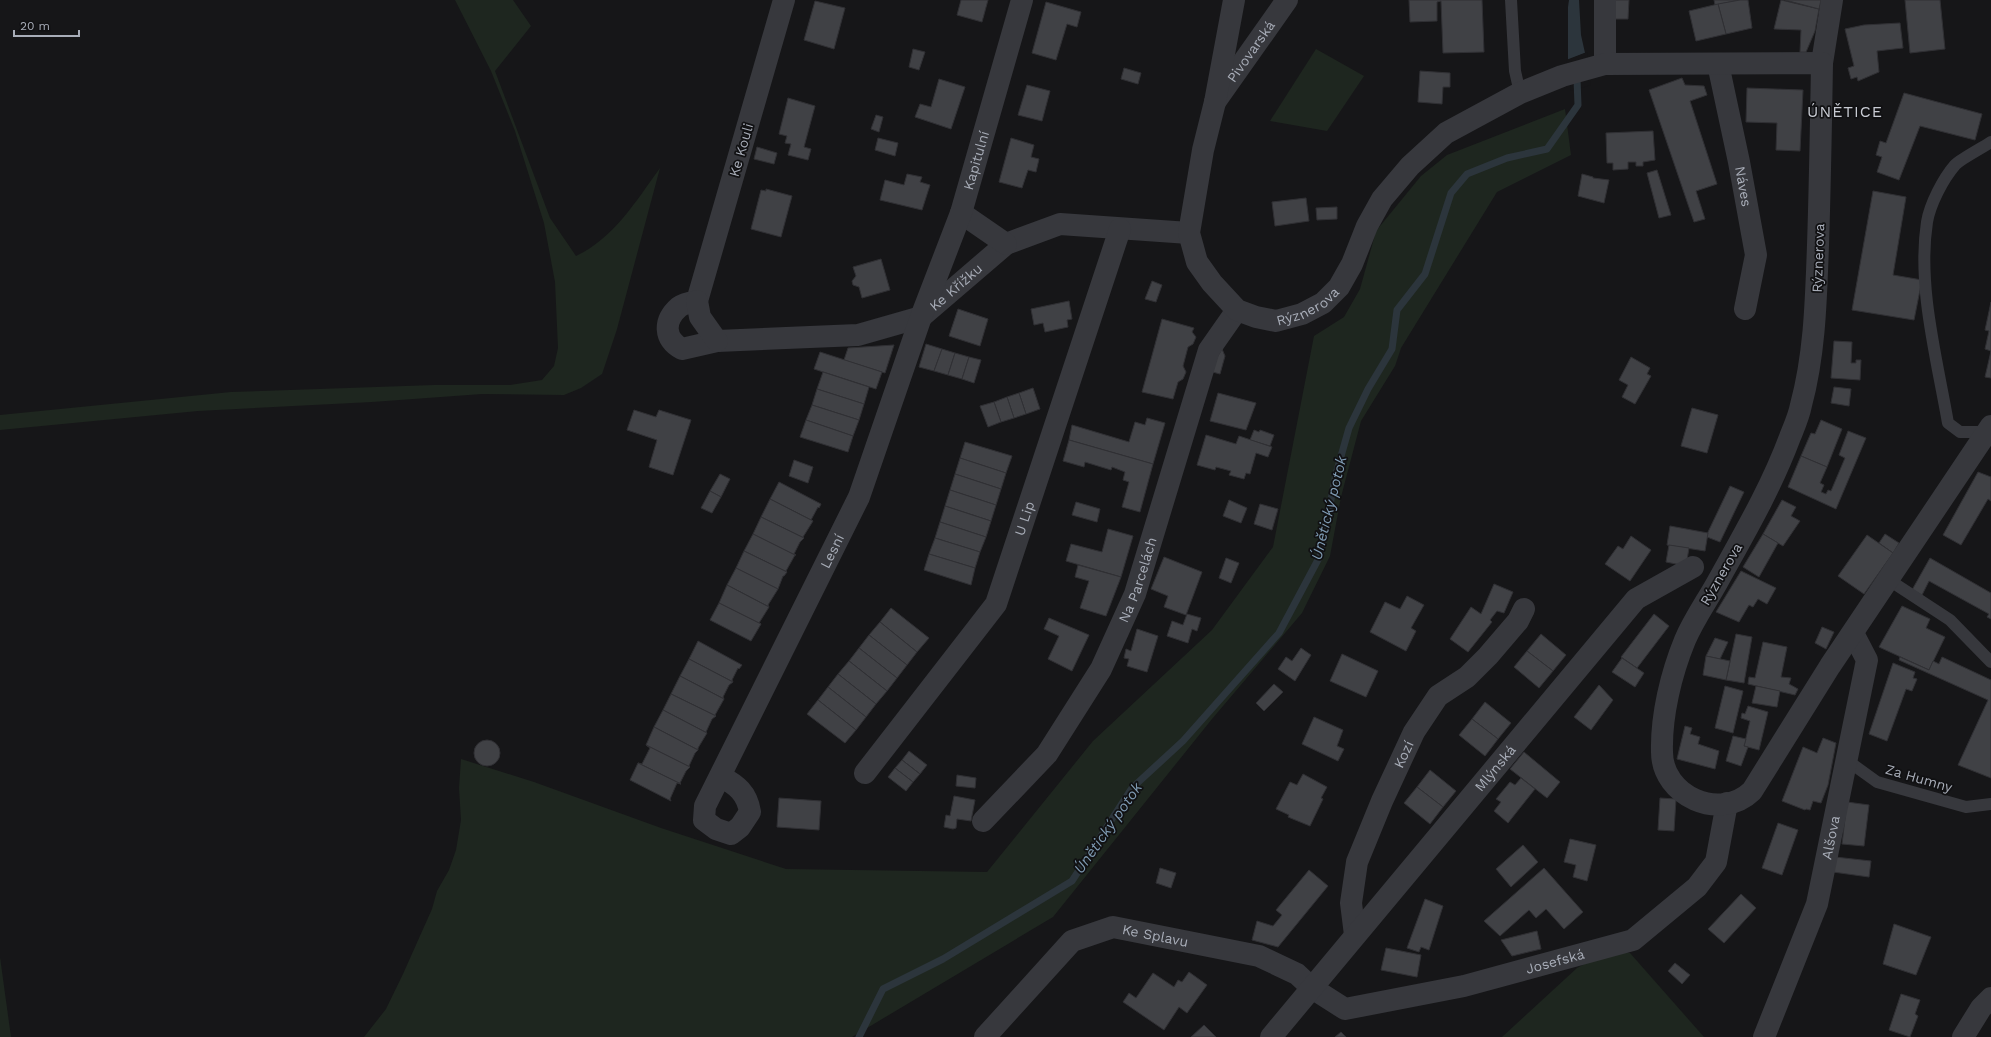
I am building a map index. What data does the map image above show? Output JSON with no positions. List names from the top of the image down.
{
  "streets": {
    "street": [
      "Pivovarská",
      "Ke Kouli",
      "Kapitulní",
      "Náves",
      "Rýznerova",
      "Ke Křížku",
      "U Lip",
      "Lesní",
      "Na Parcelách",
      "Kozí",
      "Mlýnská",
      "Alšova",
      "Ke Splavu",
      "Josefská"
    ],
    "lane": ["Za Humny"]
  },
  "crossings": [
    ["Pivovarská", "Rýznerova"],
    ["Kapitulní", "Ke Křížku"],
    ["Kapitulní", "Lesní"],
    ["Rýznerova", "Ke Křížku"],
    ["Rýznerova", "Na Parcelách"],
    ["Rýznerova", "Alšova"],
    ["Rýznerova", "Josefská"],
    ["Ke Křížku", "U Lip"],
    ["Ke Křížku", "Lesní"],
    ["Kozí", "Mlýnská"],
    ["Mlýnská", "Ke Splavu"],
    ["Mlýnská", "Josefská"],
    ["Za Humny", "Alšova"],
    ["Ke Splavu", "Josefská"]
  ],
  "districts": ["ÚNĚTICE"],
  "water": ["Únětický potok"],
  "scale_bar": "20 m"
}
